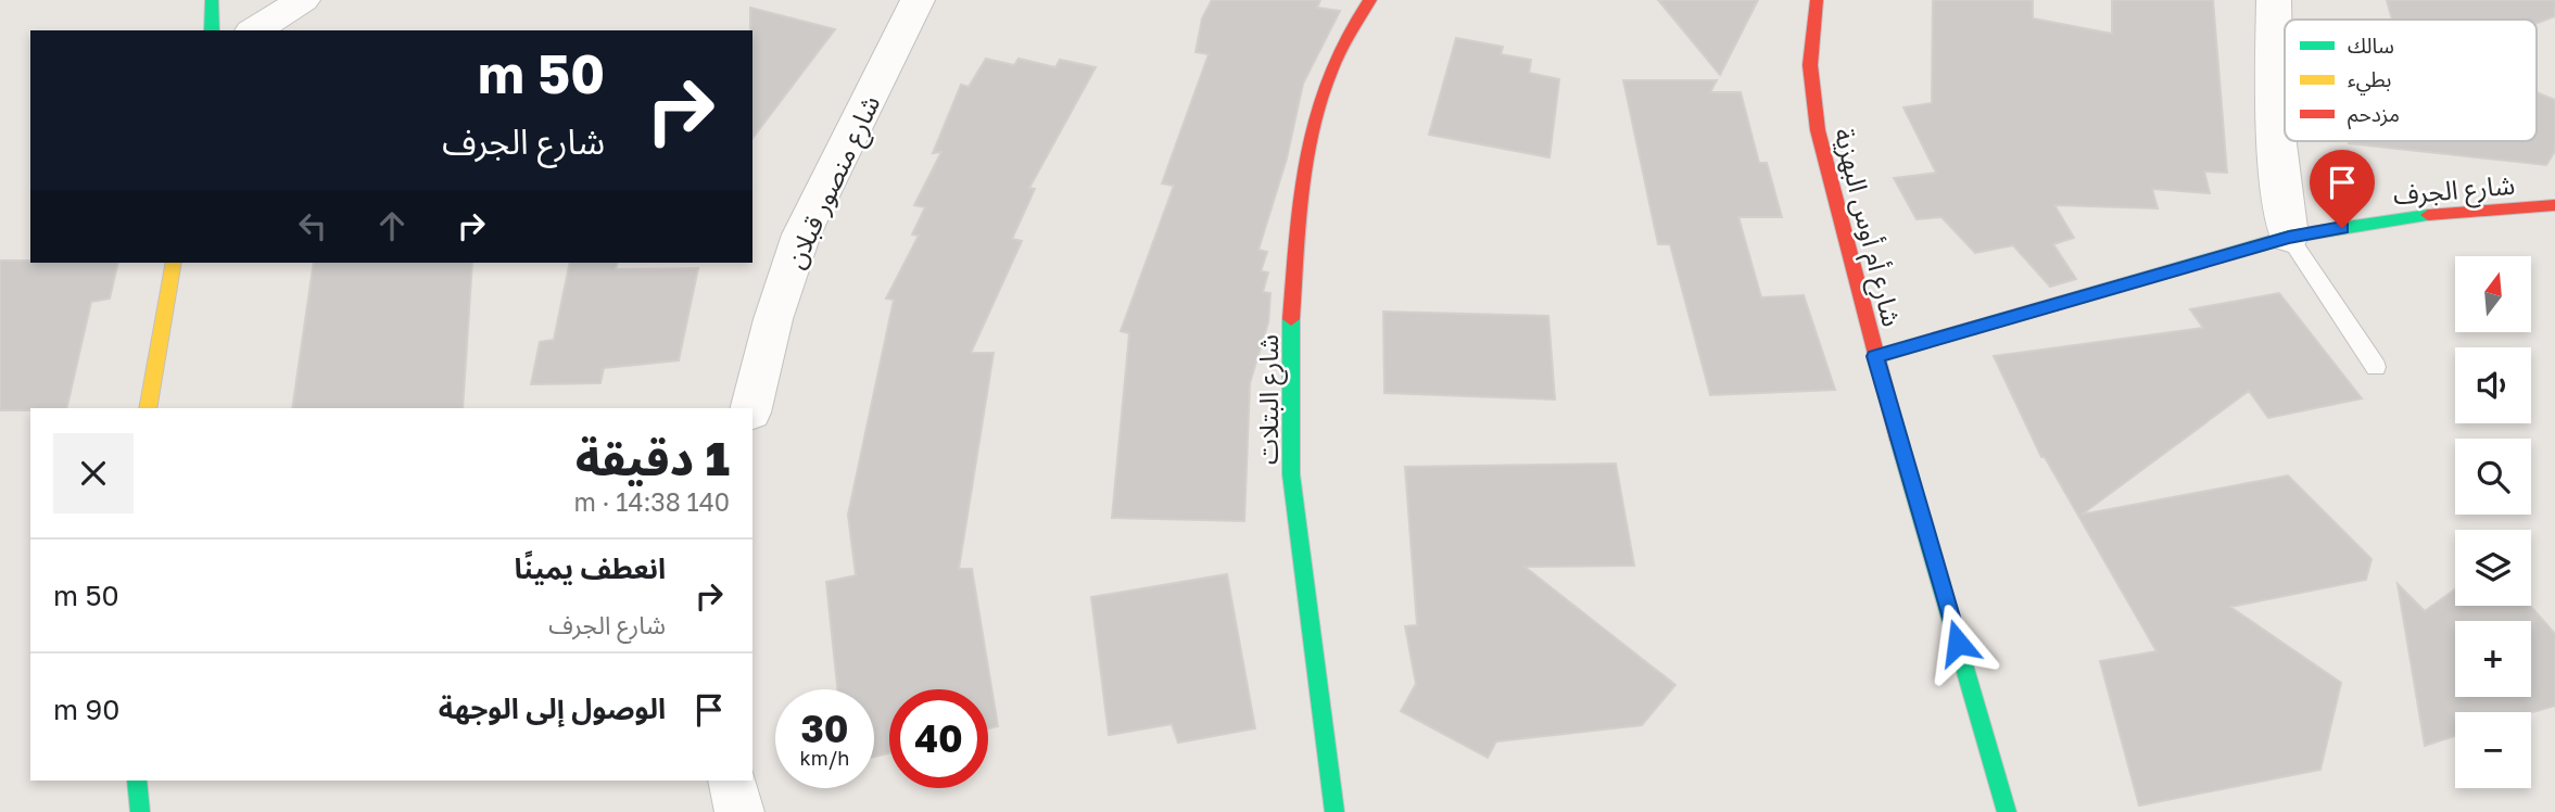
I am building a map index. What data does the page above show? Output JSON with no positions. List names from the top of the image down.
{
  "streets": {
    "street": [
      "شارع منصور قبلان",
      "شارع الجرف",
      "شارع أم أوس البهزية",
      "شارع البتلات"
    ]
  },
  "crossings": [
    ["شارع الجرف", "شارع أم أوس البهزية"]
  ],
  "legend": ["سالك", "بطيء", "مزدحم"],
  "north": "top",
  "page": {
    "turn": ["50 m", "شارع الجرف"],
    "map_buttons": ["+", "−"],
    "heading": ["1 دقيقة", "140 m · 14:38"],
    "list": [
      {
        "name": "انعطف يمينًا",
        "note": "شارع الجرف",
        "value": "50 m"
      },
      {
        "name": "الوصول إلى الوجهة",
        "value": "90 m"
      }
    ],
    "speed": "30 km/h",
    "limit": "40"
  }
}
